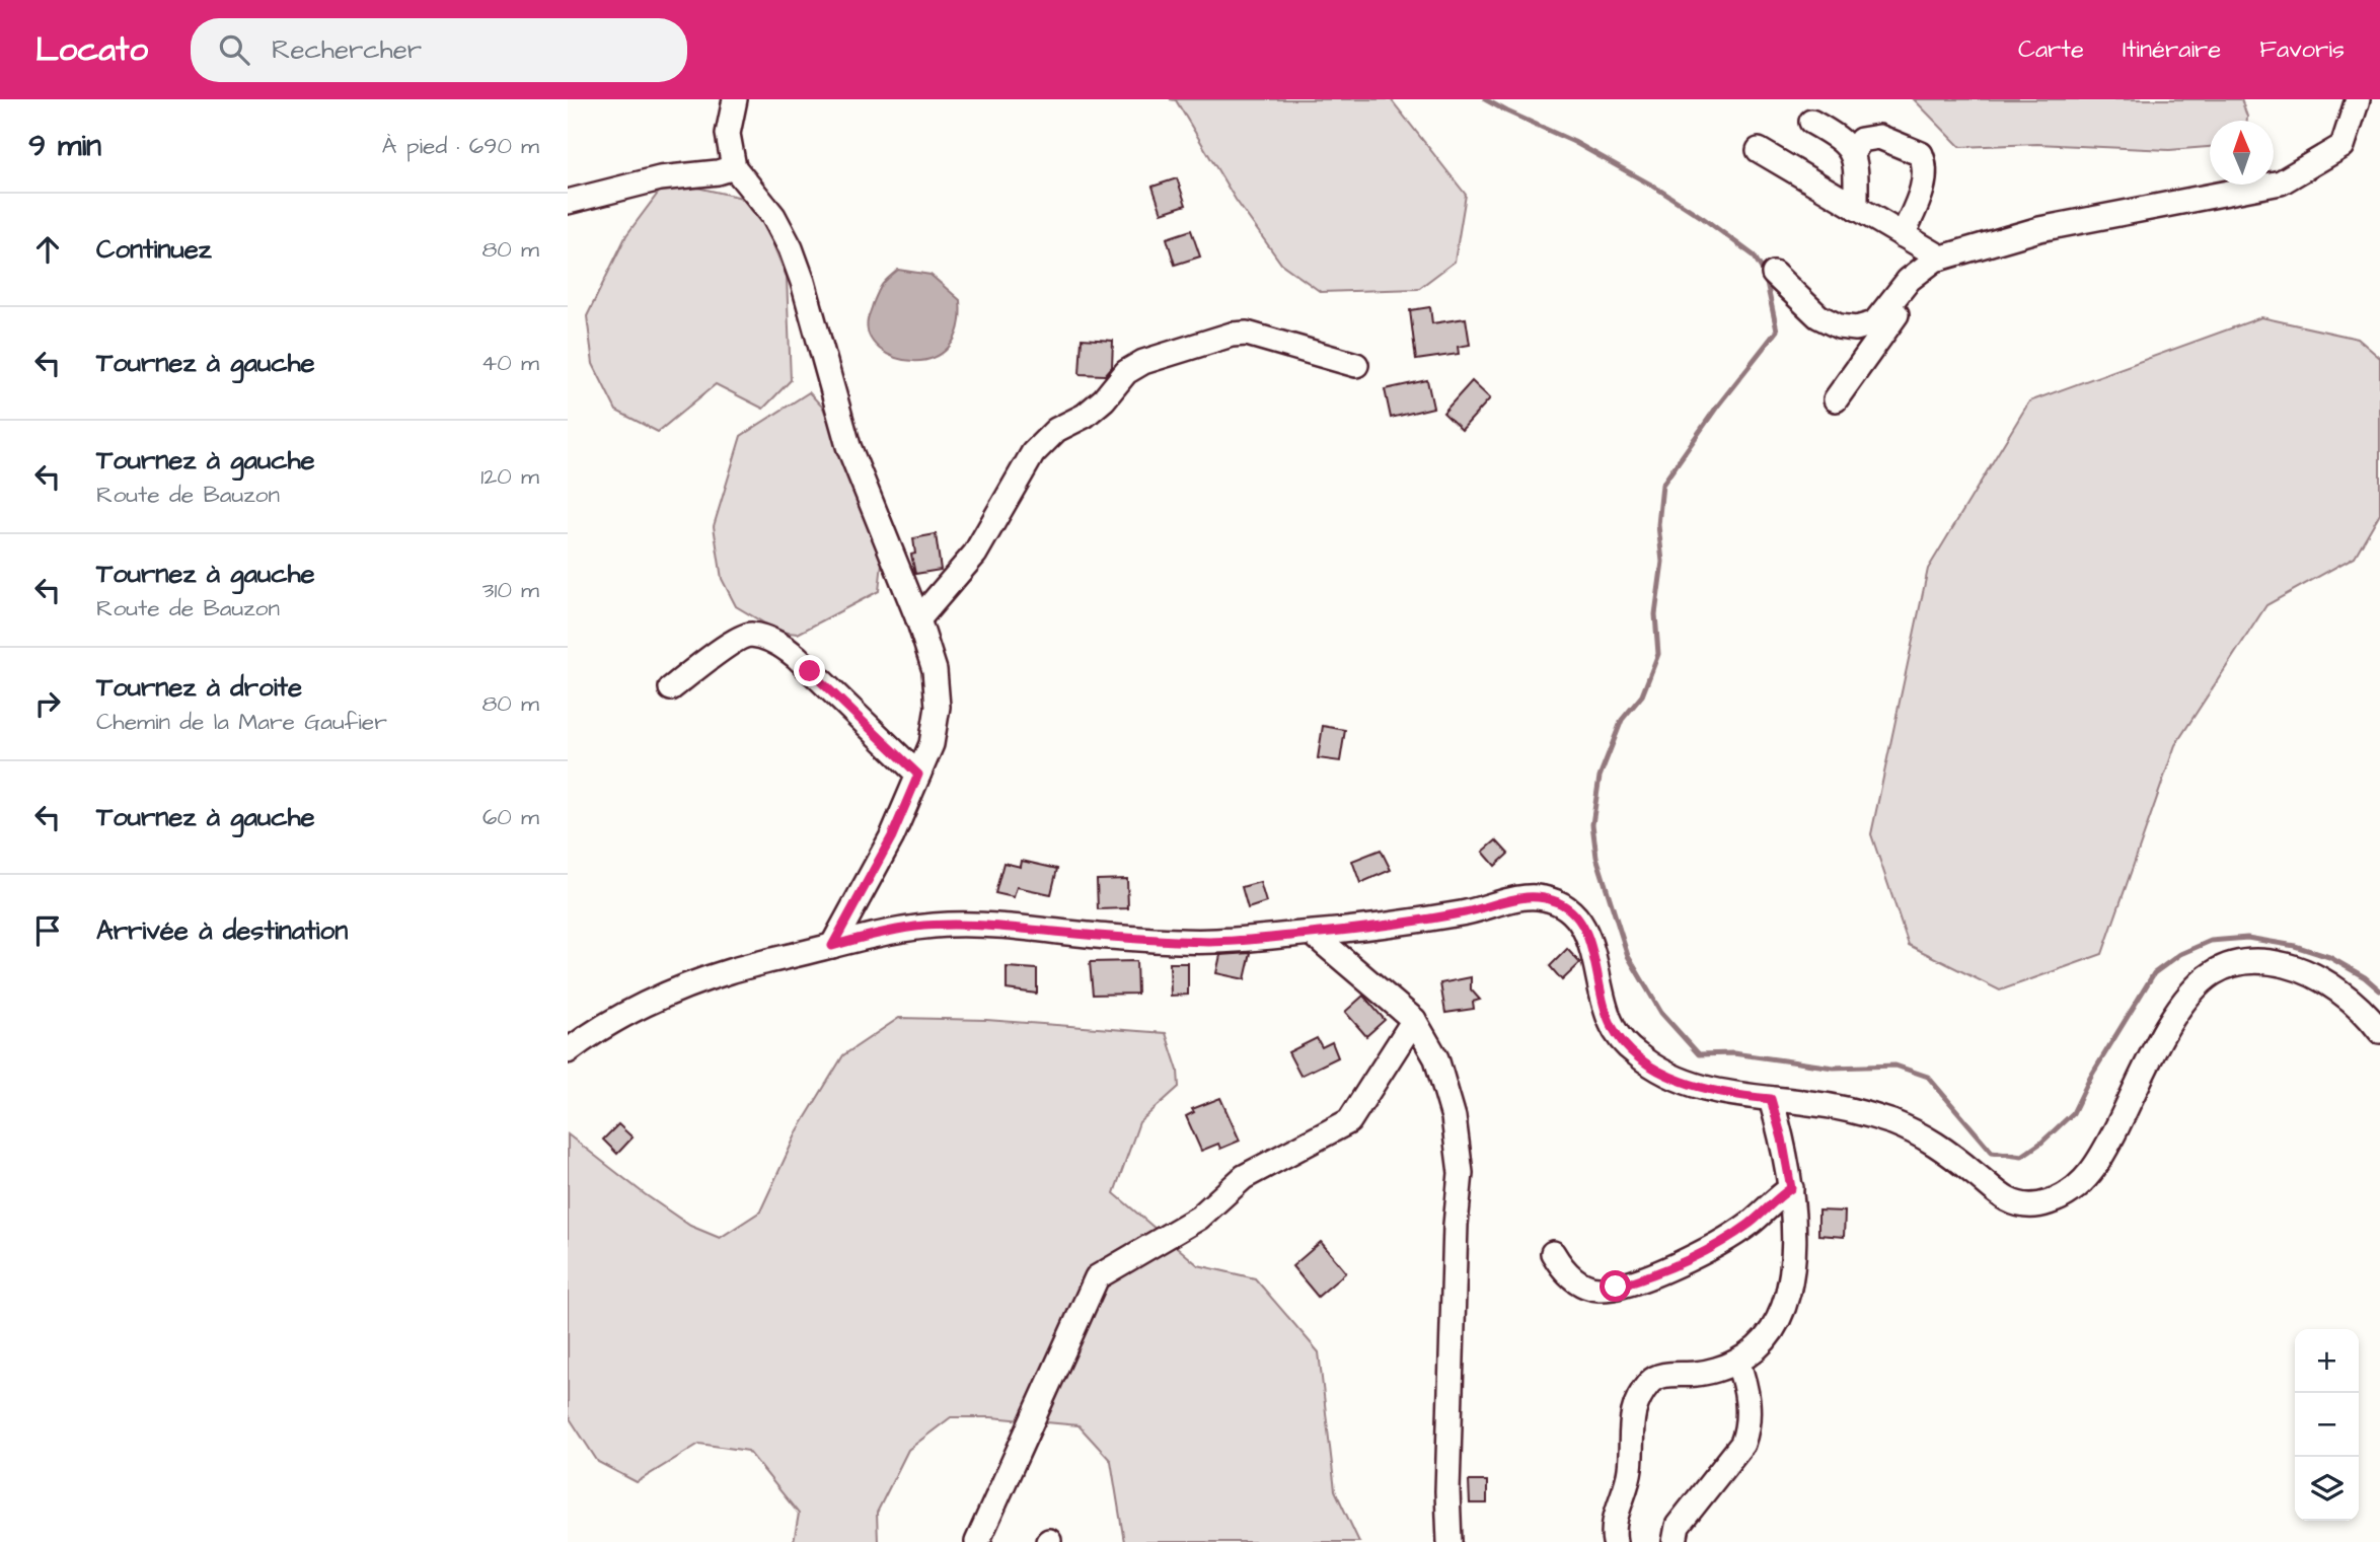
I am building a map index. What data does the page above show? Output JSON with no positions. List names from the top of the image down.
{
  "north": "top",
  "page": {
    "header": "Locato",
    "search": "Rechercher",
    "nav": ["Carte", "Itinéraire", "Favoris"],
    "heading": ["9 min", "À pied · 690 m"],
    "list": [
      ["Continuez", "80 m"],
      ["Tournez à gauche", "40 m"],
      ["Tournez à gauche", "Route de Bauzon", "120 m"],
      ["Tournez à gauche", "Route de Bauzon", "310 m"],
      ["Tournez à droite", "Chemin de la Mare Gaufier", "80 m"],
      ["Tournez à gauche", "60 m"],
      "Arrivée à destination"
    ],
    "map_buttons": ["+", "−"]
  }
}
